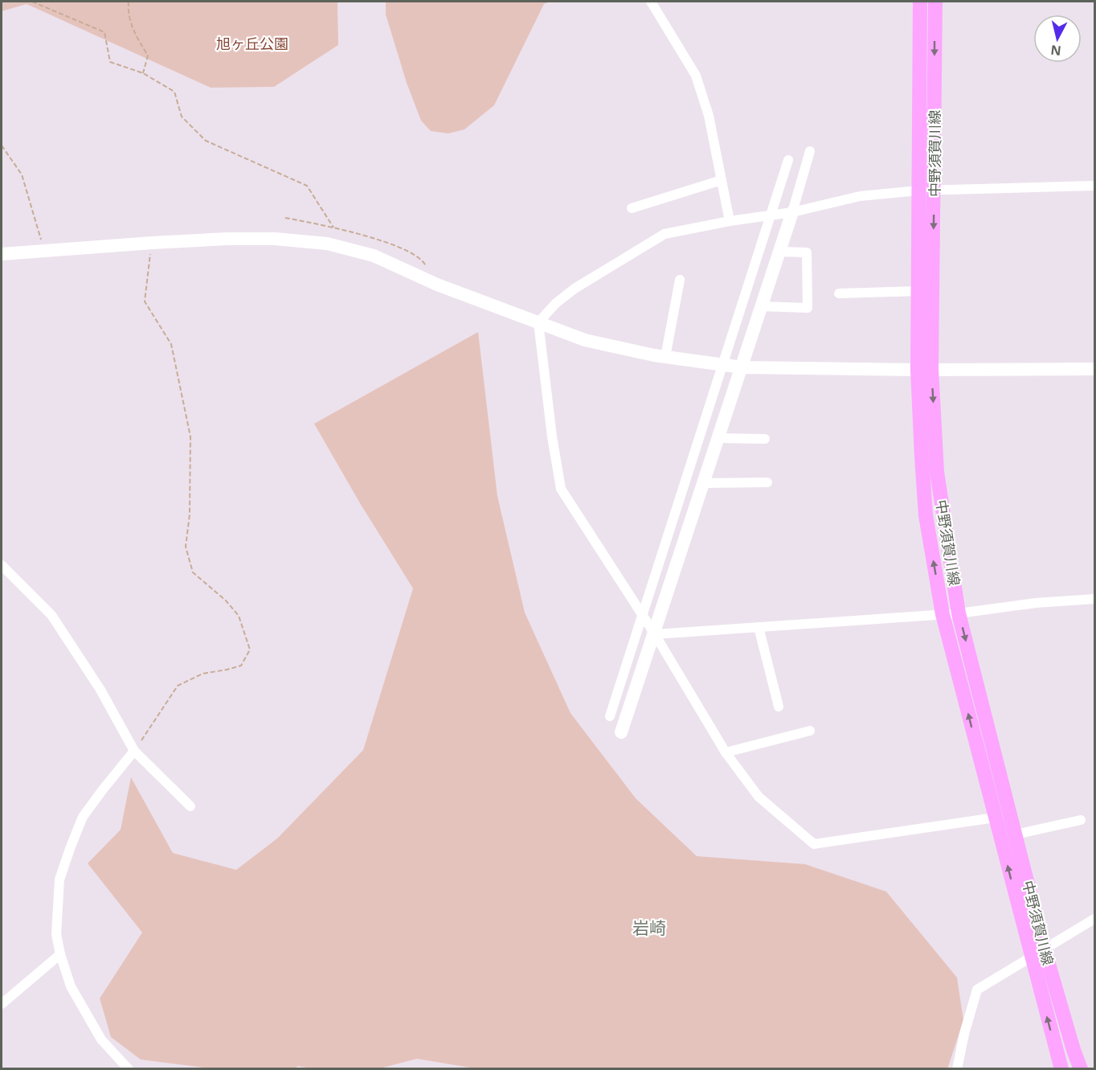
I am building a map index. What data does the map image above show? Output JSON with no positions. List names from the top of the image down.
{
  "streets": {
    "main road": ["中野須賀川線"]
  },
  "districts": ["岩崎"],
  "parks": ["旭ヶ丘公園"],
  "north": "bottom"
}
